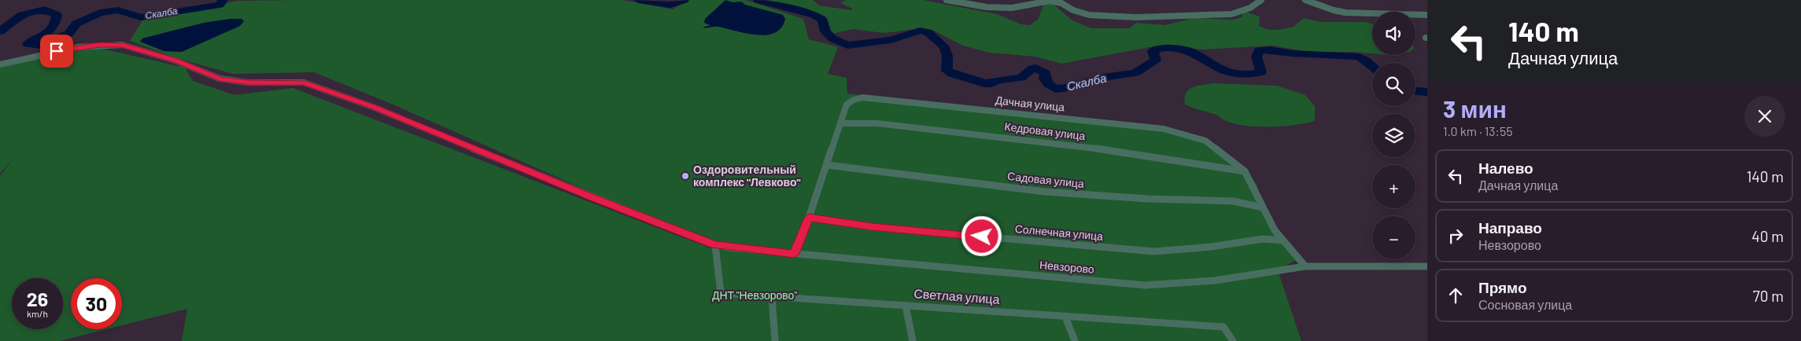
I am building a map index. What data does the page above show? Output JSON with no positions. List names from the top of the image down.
{
  "streets": {
    "street": [
      "Дачная улица",
      "Кедровая улица",
      "Садовая улица",
      "Солнечная улица",
      "Невзорово",
      "Светлая улица"
    ]
  },
  "crossings": [
    ["Дачная улица", "Кедровая улица"],
    ["Дачная улица", "Садовая улица"],
    ["Дачная улица", "Солнечная улица"],
    ["Дачная улица", "Невзорово"],
    ["Невзорово", "Светлая улица"]
  ],
  "water": ["Скалба"],
  "parks": ["ДНТ \"Невзорово\""],
  "places": ["Оздоровительный комплекс \"Левково\""],
  "page": {
    "turn": ["140 m", "Дачная улица"],
    "map_buttons": ["+", "−"],
    "heading": ["3 мин", "1.0 km · 13:55"],
    "list": [
      {
        "name": "Налево",
        "note": "Дачная улица",
        "value": "140 m"
      },
      {
        "name": "Направо",
        "note": "Невзорово",
        "value": "40 m"
      },
      {
        "name": "Прямо",
        "note": "Сосновая улица",
        "value": "70 m"
      }
    ],
    "speed": "26 km/h",
    "limit": "30"
  }
}
